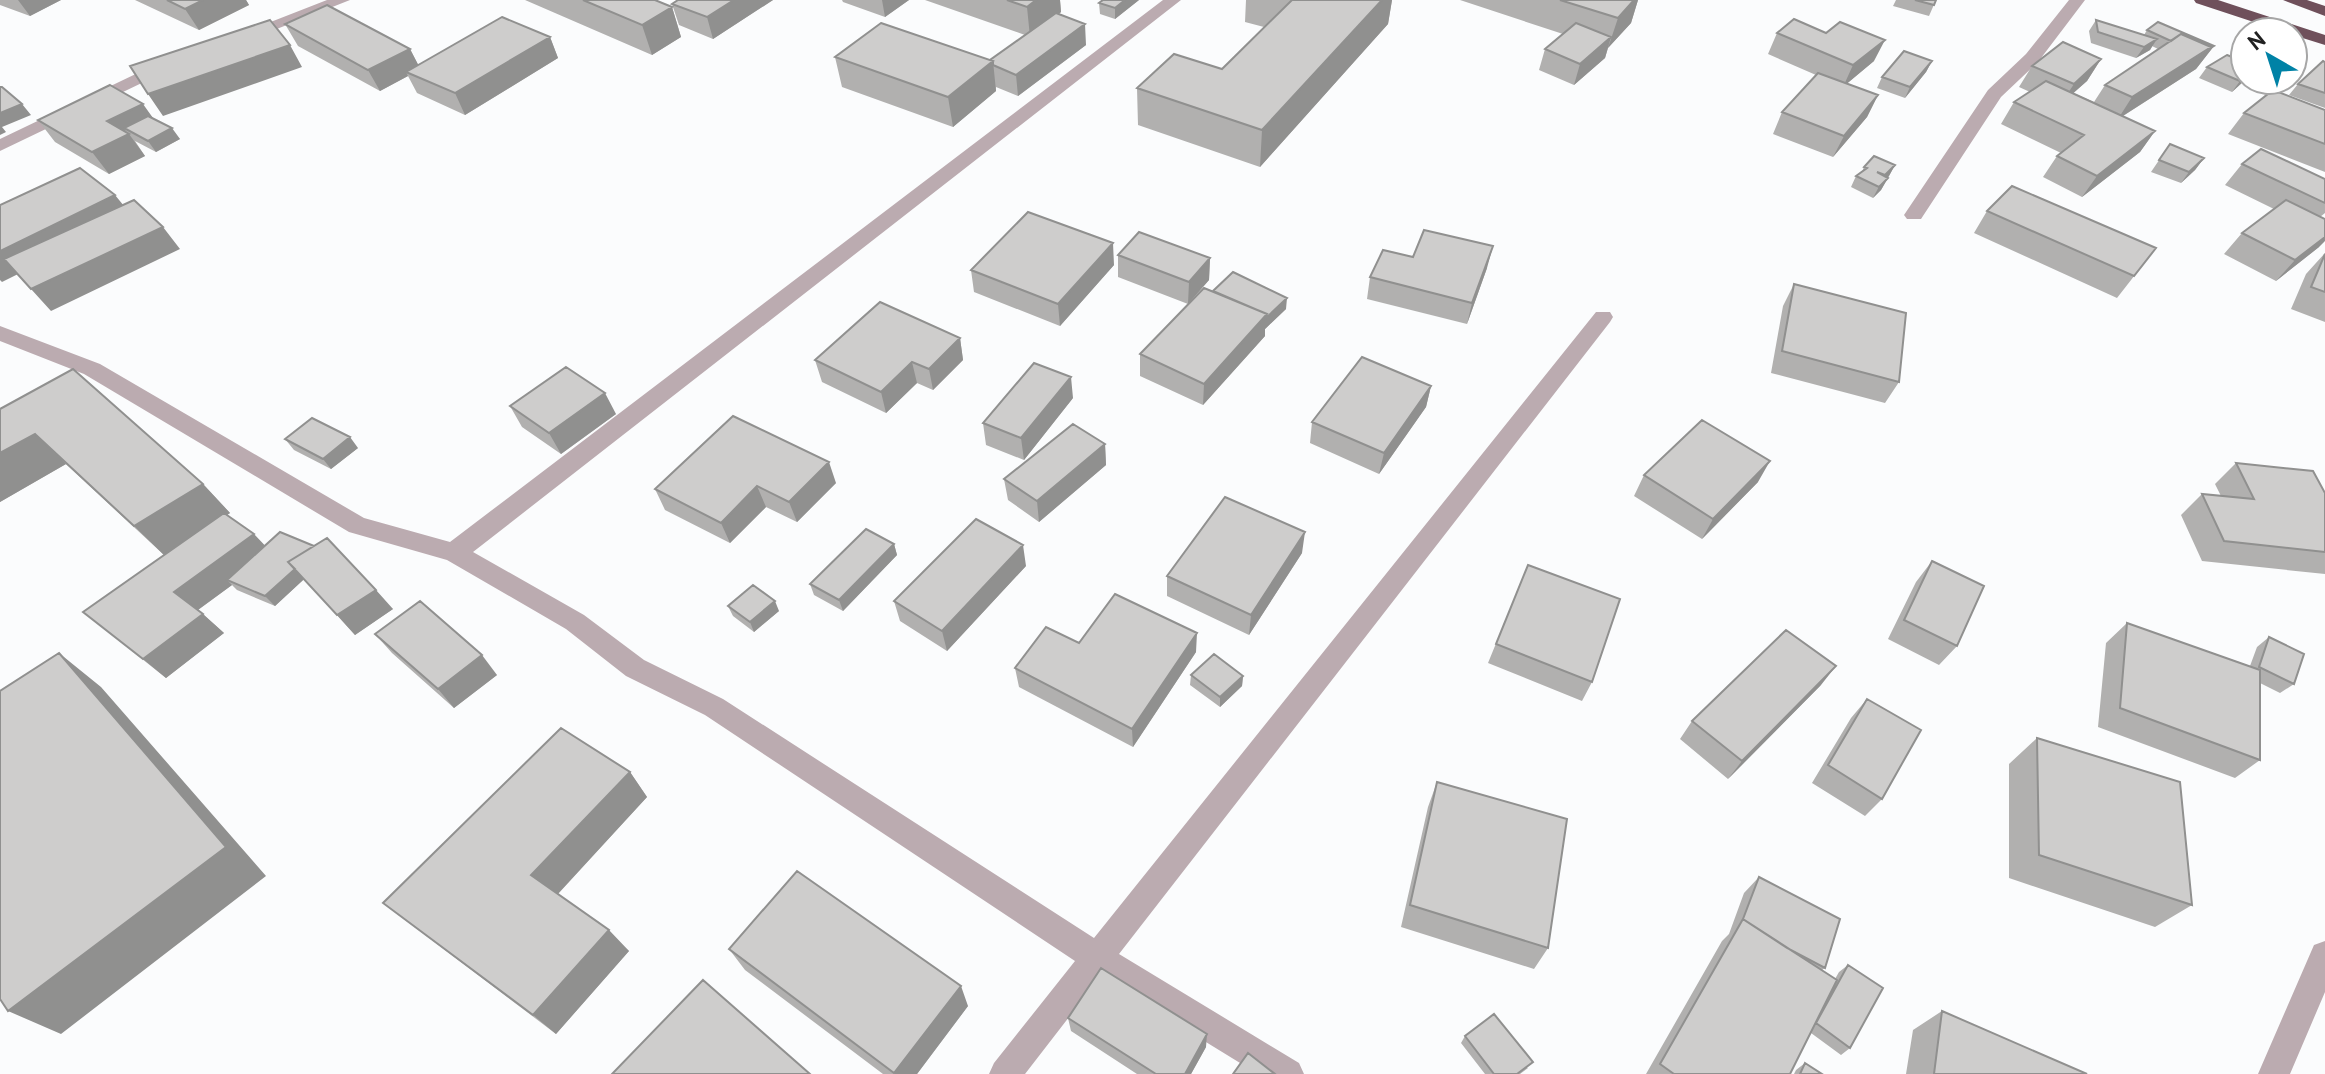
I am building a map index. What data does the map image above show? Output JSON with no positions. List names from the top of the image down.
{
  "north": "top left"
}
